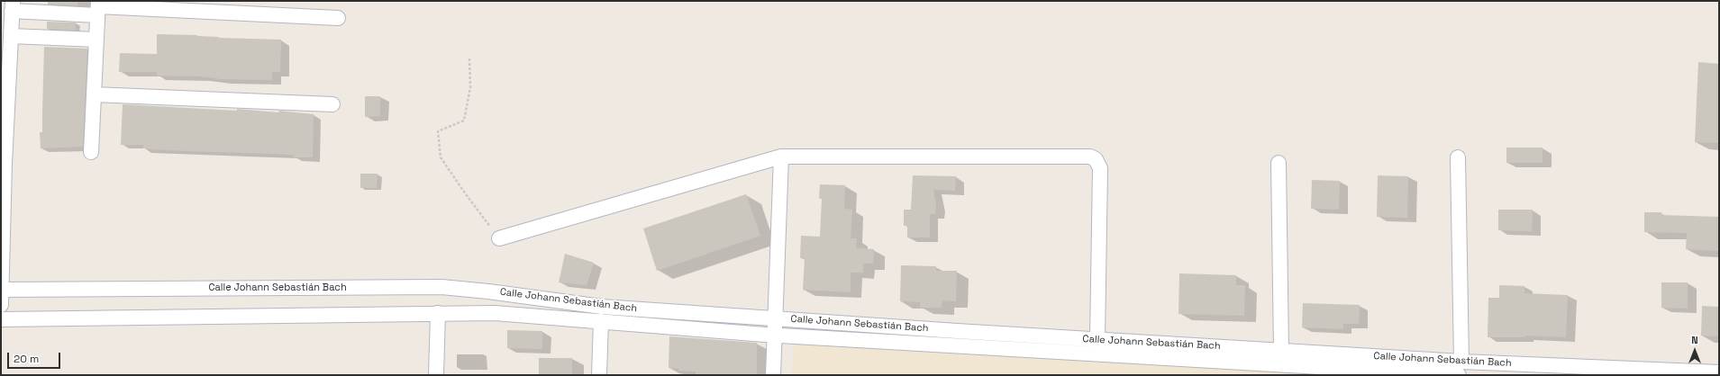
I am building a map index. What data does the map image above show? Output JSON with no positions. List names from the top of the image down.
{
  "streets": {
    "street": ["Calle Johann Sebastián Bach"]
  },
  "scale_bar": "20 m",
  "north": "top"
}
